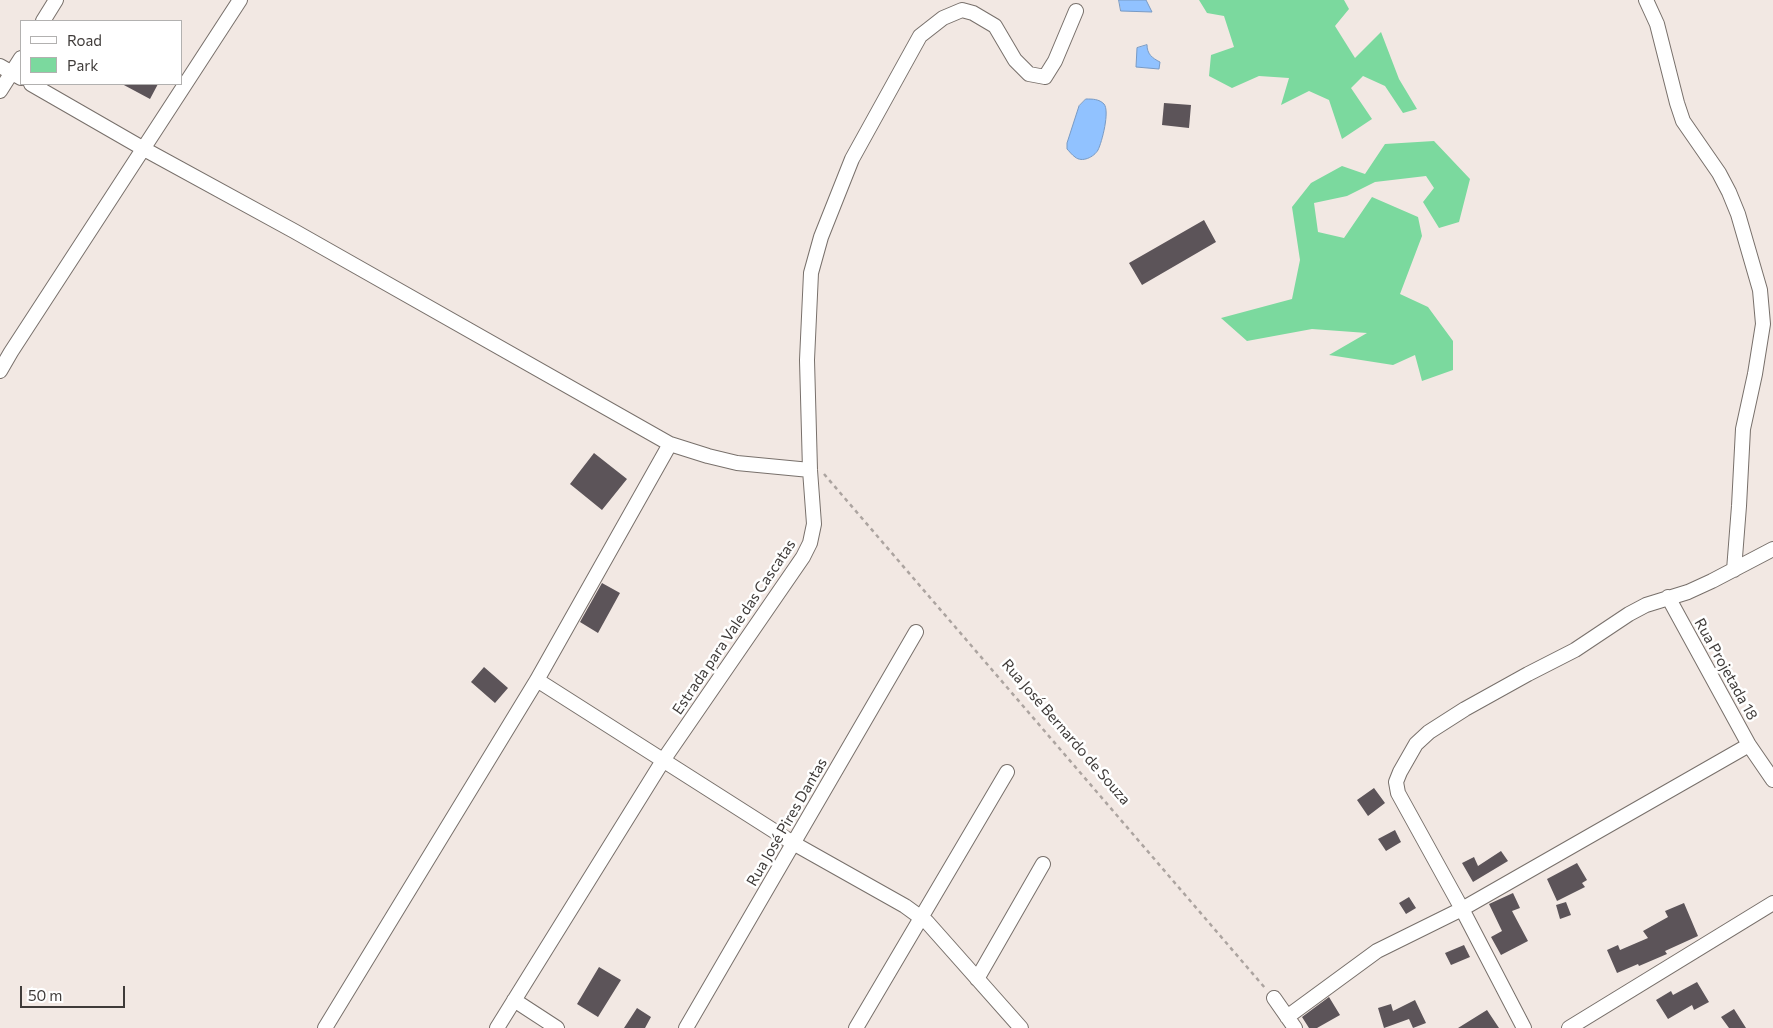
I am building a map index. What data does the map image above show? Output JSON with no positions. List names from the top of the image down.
{
  "streets": {
    "street": ["Estrada para Vale das Cascatas", "Rua Projetada 18", "Rua José Pires Dantas"],
    "path": ["Rua José Bernardo de Souza"]
  },
  "crossings": [
    ["Estrada para Vale das Cascatas", "Rua José Bernardo de Souza"]
  ],
  "legend": ["Road", "Park"],
  "scale_bar": "50 m"
}
